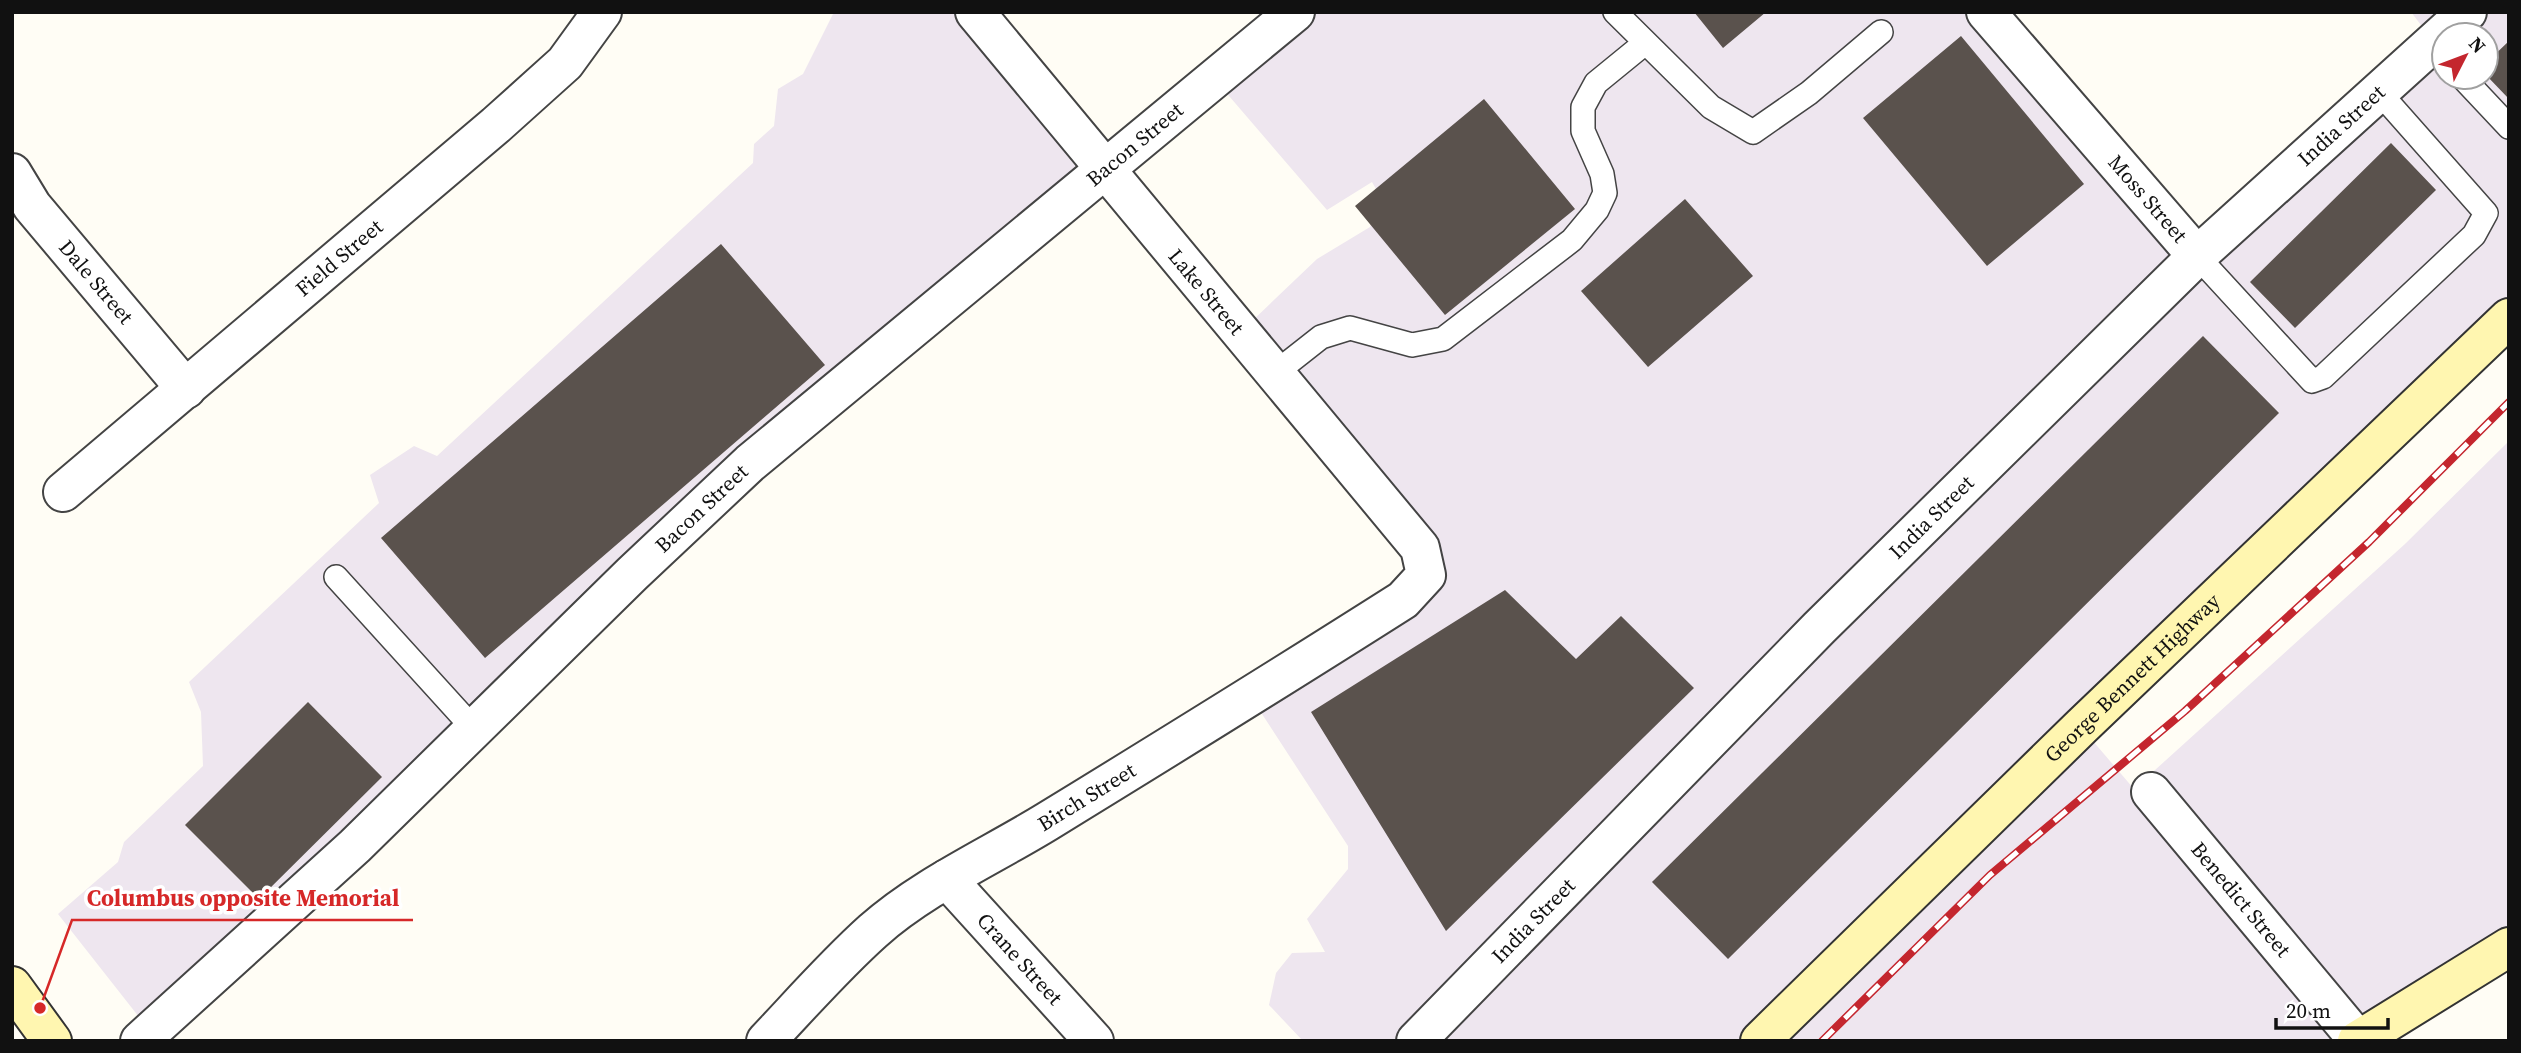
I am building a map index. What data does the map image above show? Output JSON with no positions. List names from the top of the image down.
{
  "streets": {
    "main road": ["George Bennett Highway"],
    "street": [
      "India Street",
      "Bacon Street",
      "Moss Street",
      "Field Street",
      "Dale Street",
      "Lake Street",
      "Birch Street",
      "Benedict Street",
      "Crane Street"
    ]
  },
  "crossings": [
    ["India Street", "Moss Street"],
    ["Bacon Street", "Lake Street"],
    ["Field Street", "Dale Street"],
    ["Lake Street", "Birch Street"],
    ["Birch Street", "Crane Street"]
  ],
  "places": ["Columbus opposite Memorial"],
  "scale_bar": "20 m",
  "north": "top right"
}
